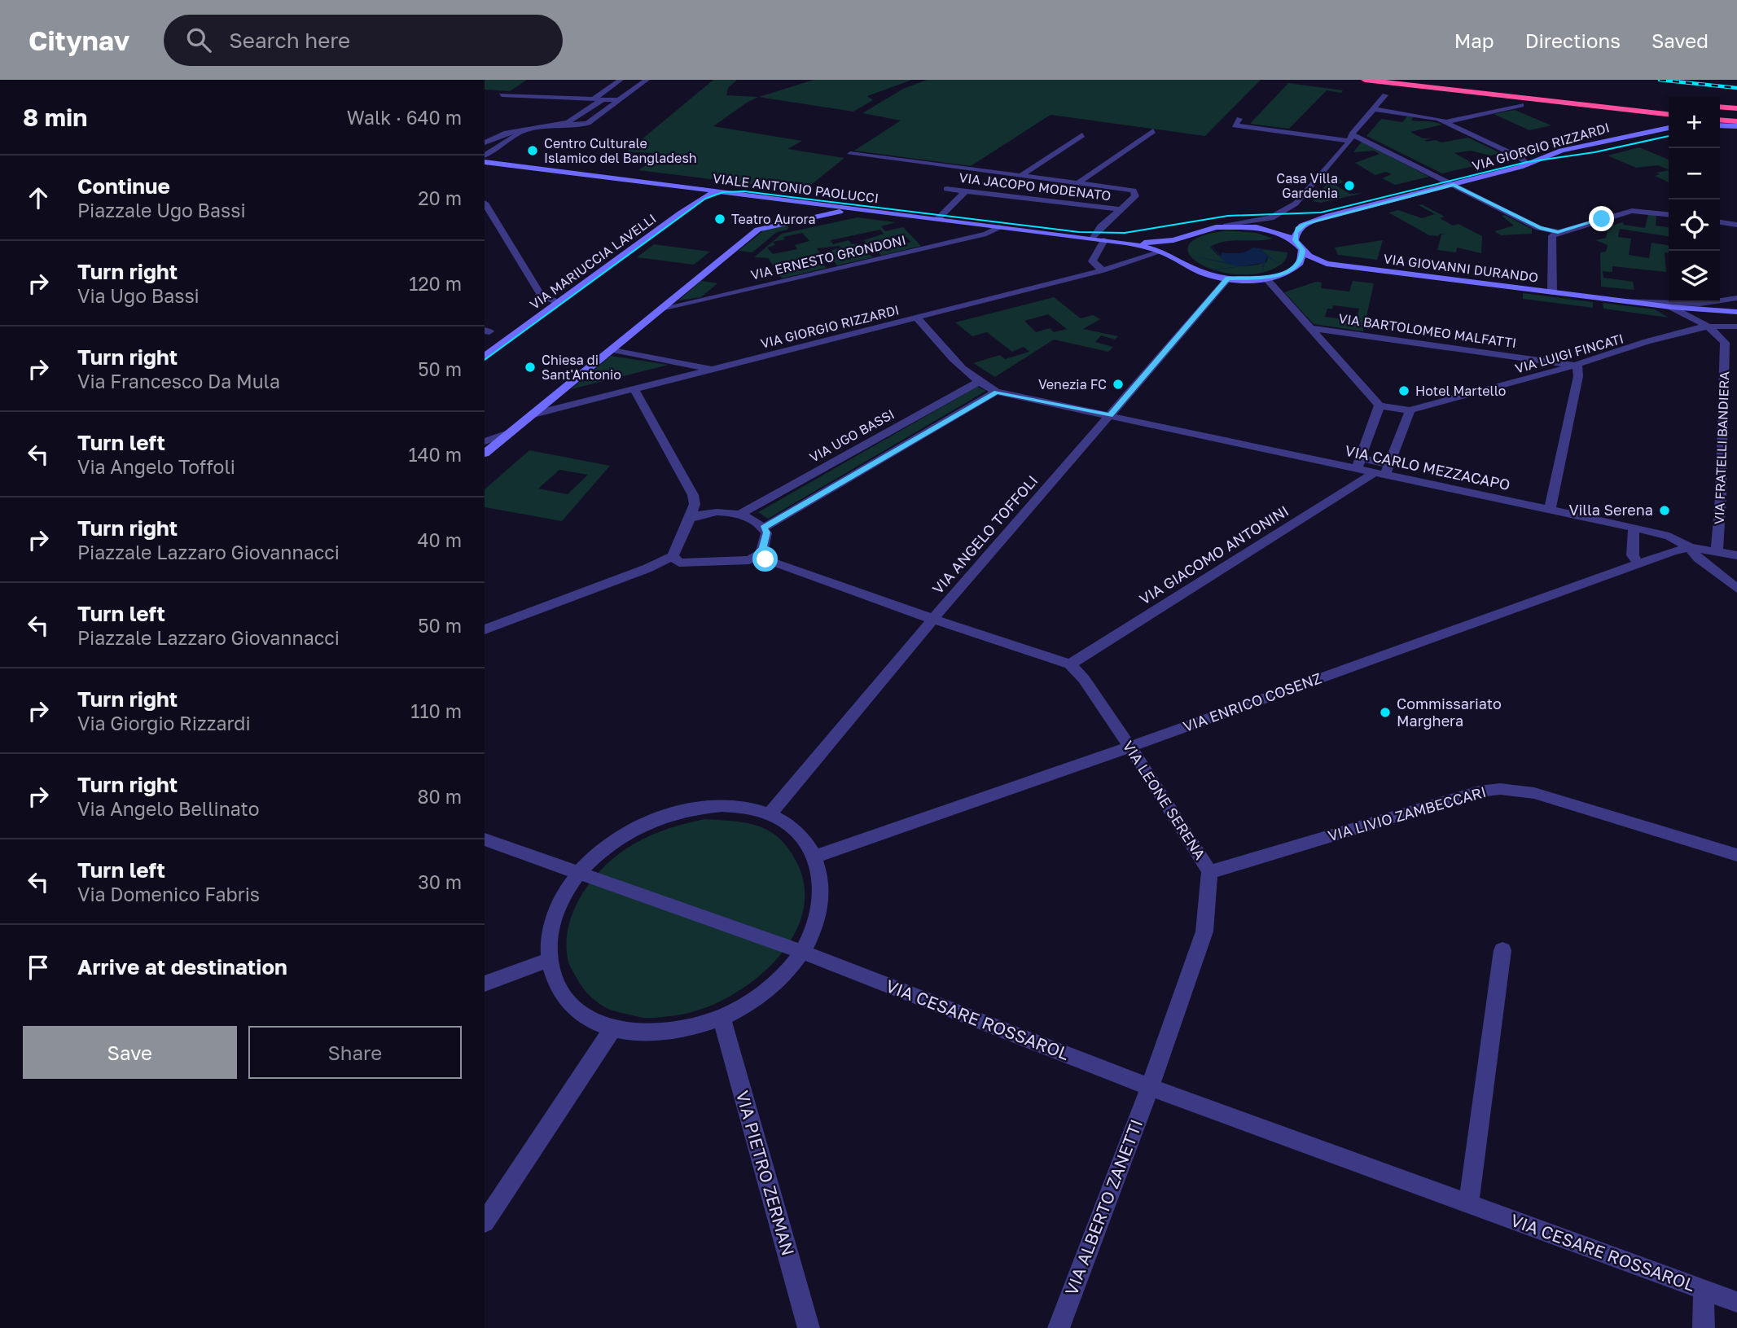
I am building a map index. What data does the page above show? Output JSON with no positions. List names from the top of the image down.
{
  "streets": {
    "street": [
      "VIA GIORGIO RIZZARDI",
      "VIA JACOPO MODENATO",
      "VIALE ANTONIO PAOLUCCI",
      "VIA ERNESTO GRONDONI",
      "VIA MARIUCCIA LAVELLI",
      "VIA GIOVANNI DURANDO",
      "VIA BARTOLOMEO MALFATTI",
      "VIA LUIGI FINCATI",
      "VIA UGO BASSI",
      "VIA FRATELLI BANDIERA",
      "VIA CARLO MEZZACAPO",
      "VIA ANGELO TOFFOLI",
      "VIA GIACOMO ANTONINI",
      "VIA ENRICO COSENZ",
      "VIA LEONE SERENA",
      "VIA LIVIO ZAMBECCARI",
      "VIA CESARE ROSSAROL",
      "VIA PIETRO ZERMAN",
      "VIA ALBERTO ZANETTI"
    ]
  },
  "crossings": [
    ["VIA GIORGIO RIZZARDI", "VIA CARLO MEZZACAPO"],
    ["VIALE ANTONIO PAOLUCCI", "VIA ERNESTO GRONDONI"],
    ["VIALE ANTONIO PAOLUCCI", "VIA MARIUCCIA LAVELLI"],
    ["VIA GIOVANNI DURANDO", "VIA FRATELLI BANDIERA"],
    ["VIA BARTOLOMEO MALFATTI", "VIA LUIGI FINCATI"],
    ["VIA LUIGI FINCATI", "VIA FRATELLI BANDIERA"],
    ["VIA UGO BASSI", "VIA CARLO MEZZACAPO"],
    ["VIA FRATELLI BANDIERA", "VIA CARLO MEZZACAPO"],
    ["VIA CARLO MEZZACAPO", "VIA ANGELO TOFFOLI"],
    ["VIA CARLO MEZZACAPO", "VIA GIACOMO ANTONINI"],
    ["VIA CARLO MEZZACAPO", "VIA ENRICO COSENZ"],
    ["VIA GIACOMO ANTONINI", "VIA LEONE SERENA"],
    ["VIA ENRICO COSENZ", "VIA LEONE SERENA"],
    ["VIA LEONE SERENA", "VIA LIVIO ZAMBECCARI"],
    ["VIA LEONE SERENA", "VIA CESARE ROSSAROL"],
    ["VIA LEONE SERENA", "VIA ALBERTO ZANETTI"],
    ["VIA CESARE ROSSAROL", "VIA ALBERTO ZANETTI"]
  ],
  "places": [
    "Centro Culturale Islamico del Bangladesh",
    "Casa Villa Gardenia",
    "Teatro Aurora",
    "Chiesa di Sant'Antonio",
    "Venezia FC",
    "Hotel Martello",
    "Villa Serena",
    "Commissariato Marghera"
  ],
  "page": {
    "header": "Citynav",
    "search": "Search here",
    "nav": ["Map", "Directions", "Saved"],
    "heading": ["8 min", "Walk · 640 m"],
    "map_buttons": ["+", "−"],
    "list": [
      ["Continue", "Piazzale Ugo Bassi", "20 m"],
      ["Turn right", "Via Ugo Bassi", "120 m"],
      ["Turn right", "Via Francesco Da Mula", "50 m"],
      ["Turn left", "Via Angelo Toffoli", "140 m"],
      ["Turn right", "Piazzale Lazzaro Giovannacci", "40 m"],
      ["Turn left", "Piazzale Lazzaro Giovannacci", "50 m"],
      ["Turn right", "Via Giorgio Rizzardi", "110 m"],
      ["Turn right", "Via Angelo Bellinato", "80 m"],
      ["Turn left", "Via Domenico Fabris", "30 m"],
      "Arrive at destination"
    ],
    "buttons": ["Save", "Share"]
  }
}
